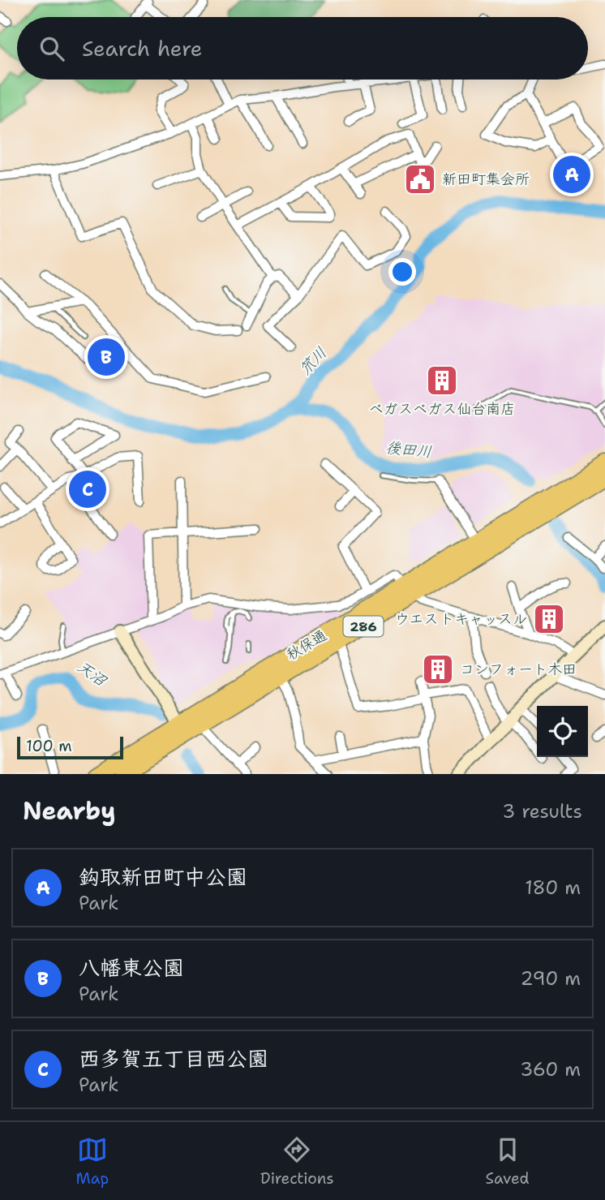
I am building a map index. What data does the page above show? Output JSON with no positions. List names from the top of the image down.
{
  "streets": {
    "highway": ["286", "秋保通"]
  },
  "water": ["笊川", "後田川", "天沼"],
  "places": {
    "public building": ["新田町集会所"],
    "building": ["ベガスベガス仙台南店", "ウエストキャッスル", "コンフォート木田"]
  },
  "scale_bar": "100 m",
  "page": {
    "search": "Search here",
    "pins": ["A", "B", "C"],
    "scale": "100 m",
    "heading": ["Nearby", "3 results"],
    "list": [
      {
        "mark": "A",
        "name": "鈎取新田町中公園",
        "note": "Park",
        "value": "180 m"
      },
      {
        "mark": "B",
        "name": "八幡東公園",
        "note": "Park",
        "value": "290 m"
      },
      {
        "mark": "C",
        "name": "西多賀五丁目西公園",
        "note": "Park",
        "value": "360 m"
      }
    ],
    "nav": ["Map", "Directions", "Saved"]
  }
}
